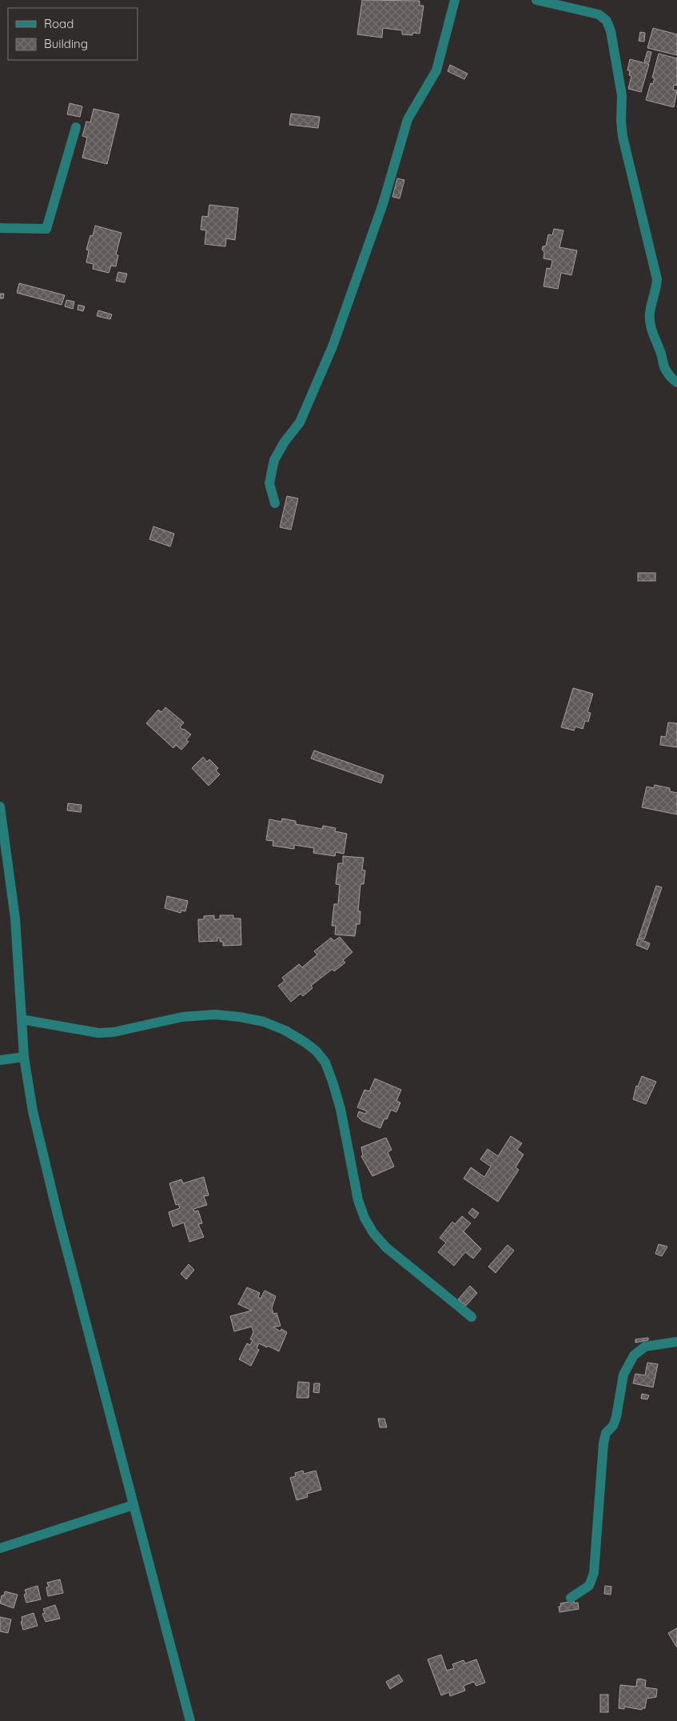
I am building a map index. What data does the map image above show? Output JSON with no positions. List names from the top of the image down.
{
  "legend": ["Road", "Building"]
}
